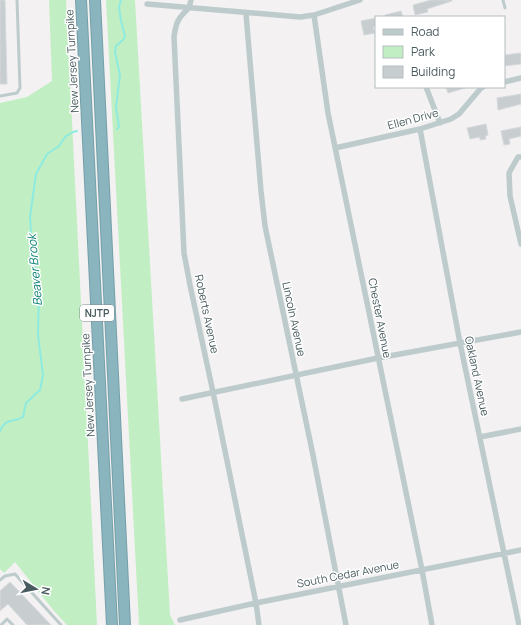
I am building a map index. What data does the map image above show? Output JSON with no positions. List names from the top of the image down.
{
  "streets": {
    "highway": ["New Jersey Turnpike", "NJTP"],
    "street": [
      "Ellen Drive",
      "Roberts Avenue",
      "Chester Avenue",
      "Lincoln Avenue",
      "Oakland Avenue",
      "South Cedar Avenue"
    ]
  },
  "crossings": [
    ["Ellen Drive", "Chester Avenue"],
    ["Ellen Drive", "Oakland Avenue"],
    ["Roberts Avenue", "South Cedar Avenue"],
    ["Chester Avenue", "South Cedar Avenue"],
    ["Lincoln Avenue", "South Cedar Avenue"],
    ["Oakland Avenue", "South Cedar Avenue"]
  ],
  "water": ["Beaver Brook"],
  "legend": ["Road", "Park", "Building"],
  "north": "right"
}
